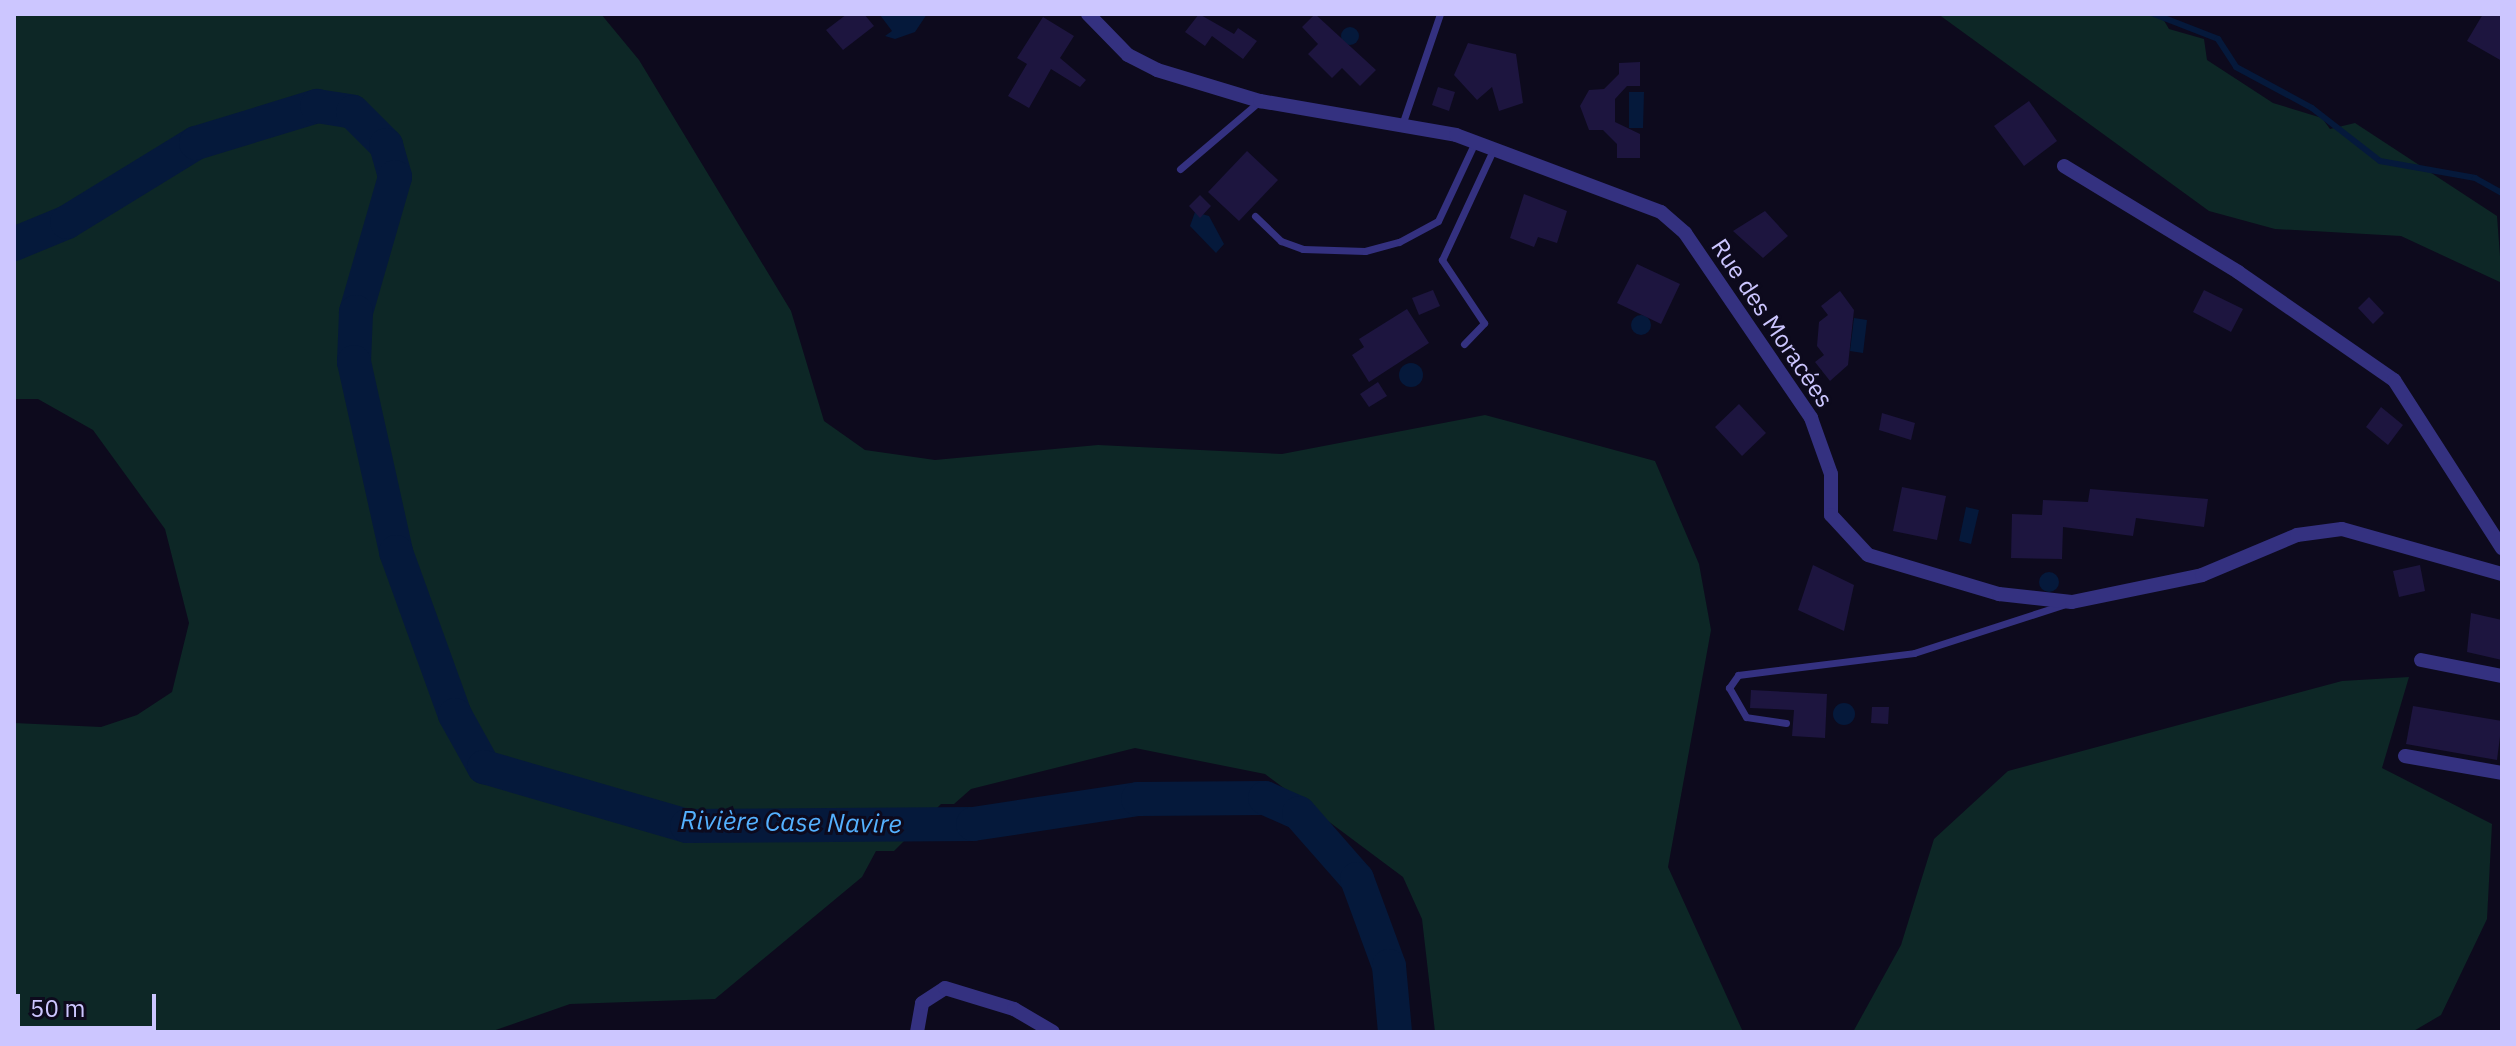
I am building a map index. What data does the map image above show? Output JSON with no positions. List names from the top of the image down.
{
  "streets": {
    "street": ["Rue des Moracées"]
  },
  "water": ["Rivière Case Navire"],
  "scale_bar": "50 m"
}
